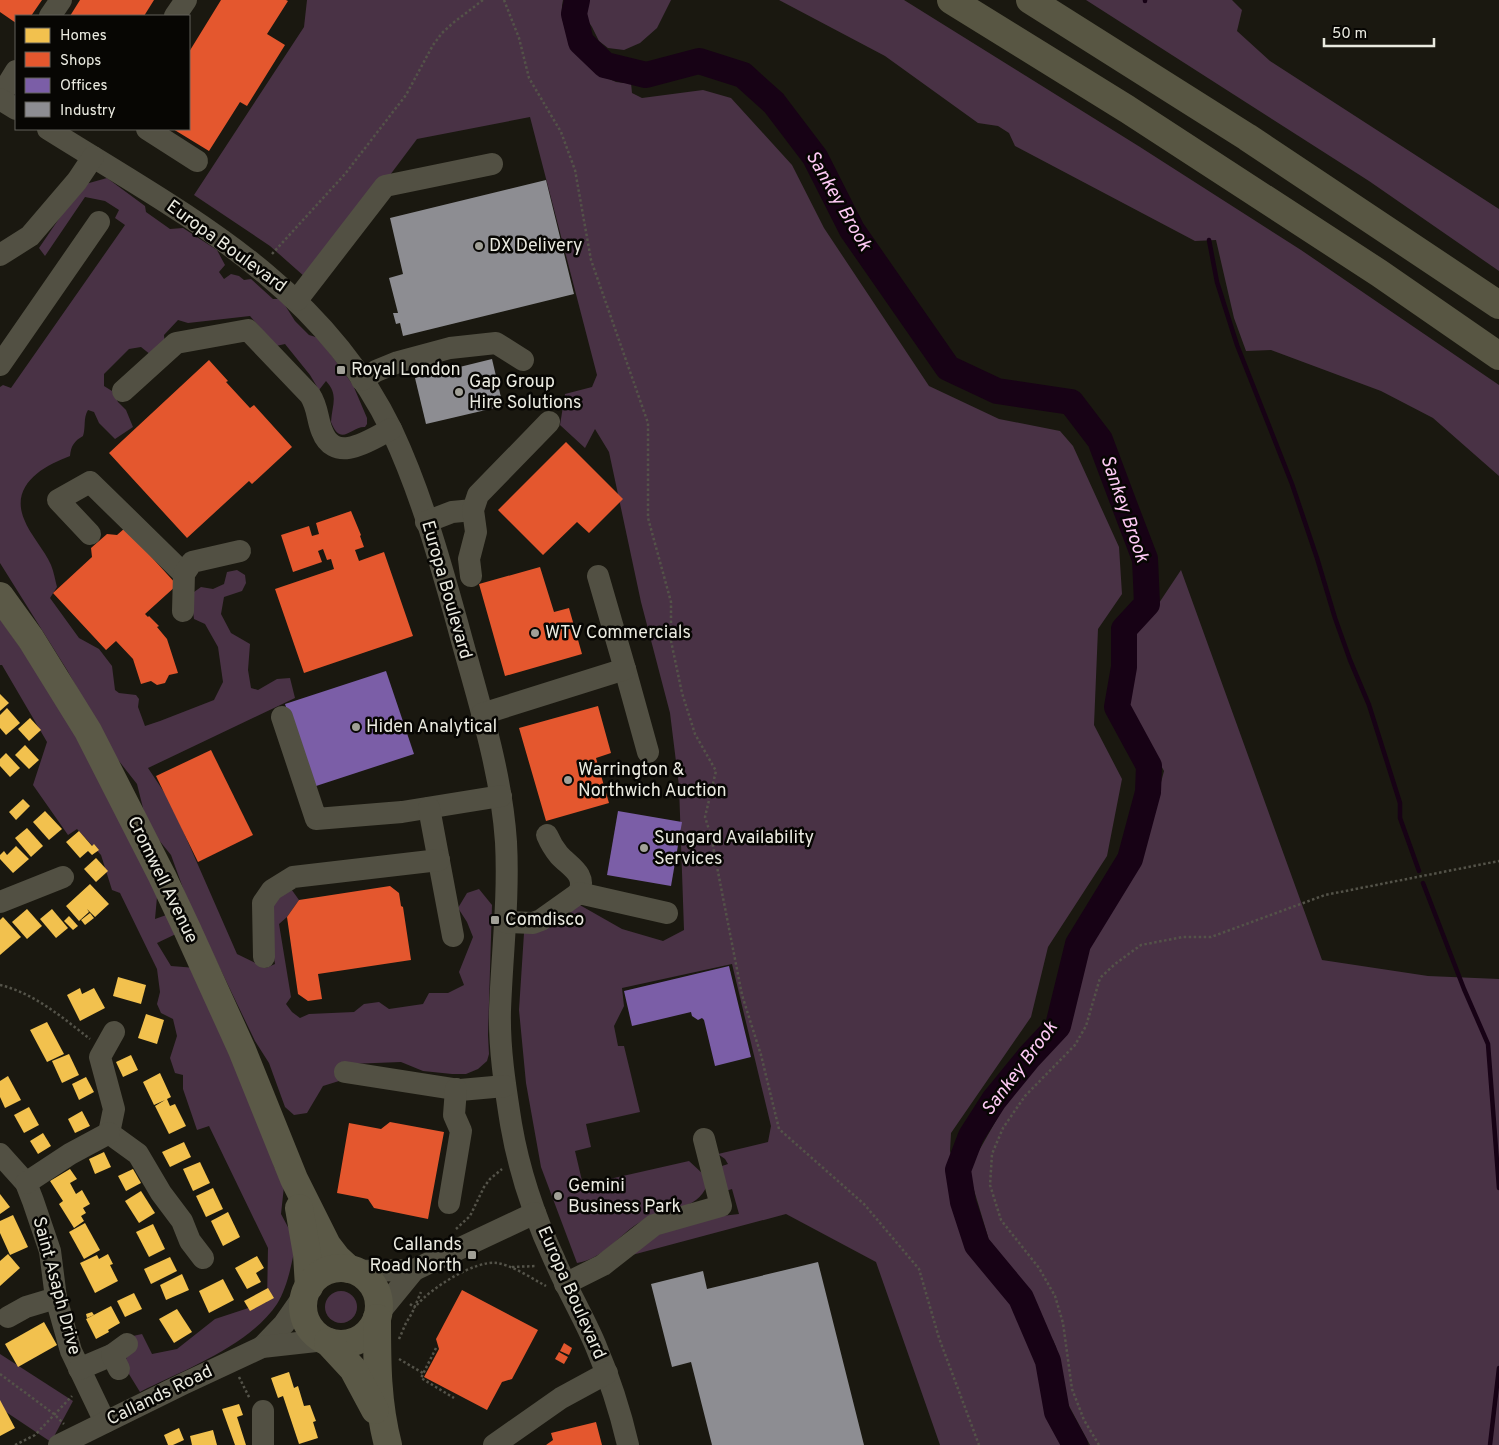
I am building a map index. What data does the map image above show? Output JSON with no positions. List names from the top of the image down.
{
  "streets": {
    "main road": ["Cromwell Avenue"],
    "street": ["Europa Boulevard", "Saint Asaph Drive", "Callands Road"]
  },
  "crossings": [
    ["Europa Boulevard", "Cromwell Avenue"],
    ["Europa Boulevard", "Callands Road"],
    ["Cromwell Avenue", "Callands Road"],
    ["Saint Asaph Drive", "Callands Road"]
  ],
  "water": ["Sankey Brook"],
  "places": {
    "other": [
      "DX Delivery",
      "Gap Group Hire Solutions",
      "WTV Commercials",
      "Hiden Analytical",
      "Warrington & Northwich Auction",
      "Sungard Availability Services",
      "Gemini Business Park"
    ],
    "transit": ["Royal London", "Comdisco", "Callands Road North"]
  },
  "legend": [
    "Homes",
    "Shops",
    "Offices",
    "Industry"
  ],
  "scale_bar": "50 m"
}
